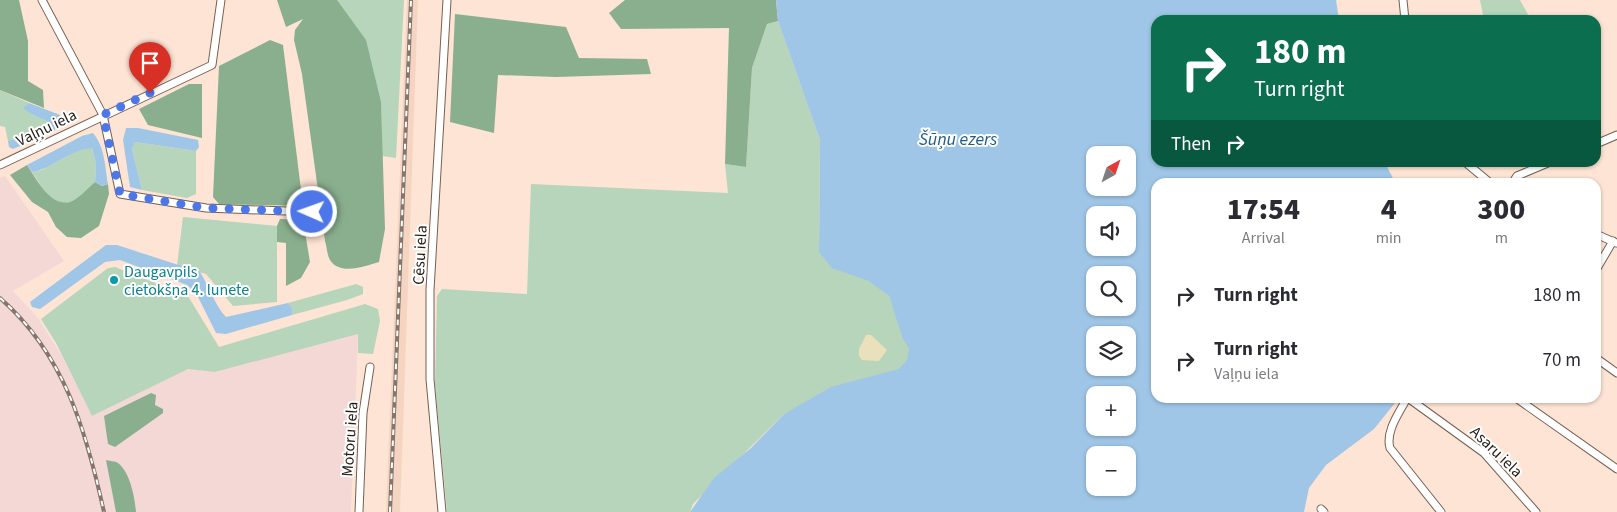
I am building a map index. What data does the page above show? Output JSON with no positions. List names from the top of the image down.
{
  "streets": {
    "street": [
      "Vaļņu iela",
      "Cēsu iela",
      "Motoru iela",
      "Asaru iela"
    ]
  },
  "water": ["Šūņu ezers"],
  "places": ["Daugavpils cietokšņa 4. lunete"],
  "north": "top right",
  "page": {
    "turn": ["180 m", "Turn right"],
    "then": "Then",
    "map_buttons": ["+", "−"],
    "eta": [
      "17:54",
      "Arrival",
      "4",
      "min",
      "300",
      "m"
    ],
    "list": [
      {
        "name": "Turn right",
        "value": "180 m"
      },
      {
        "name": "Turn right",
        "note": "Vaļņu iela",
        "value": "70 m"
      }
    ]
  }
}
